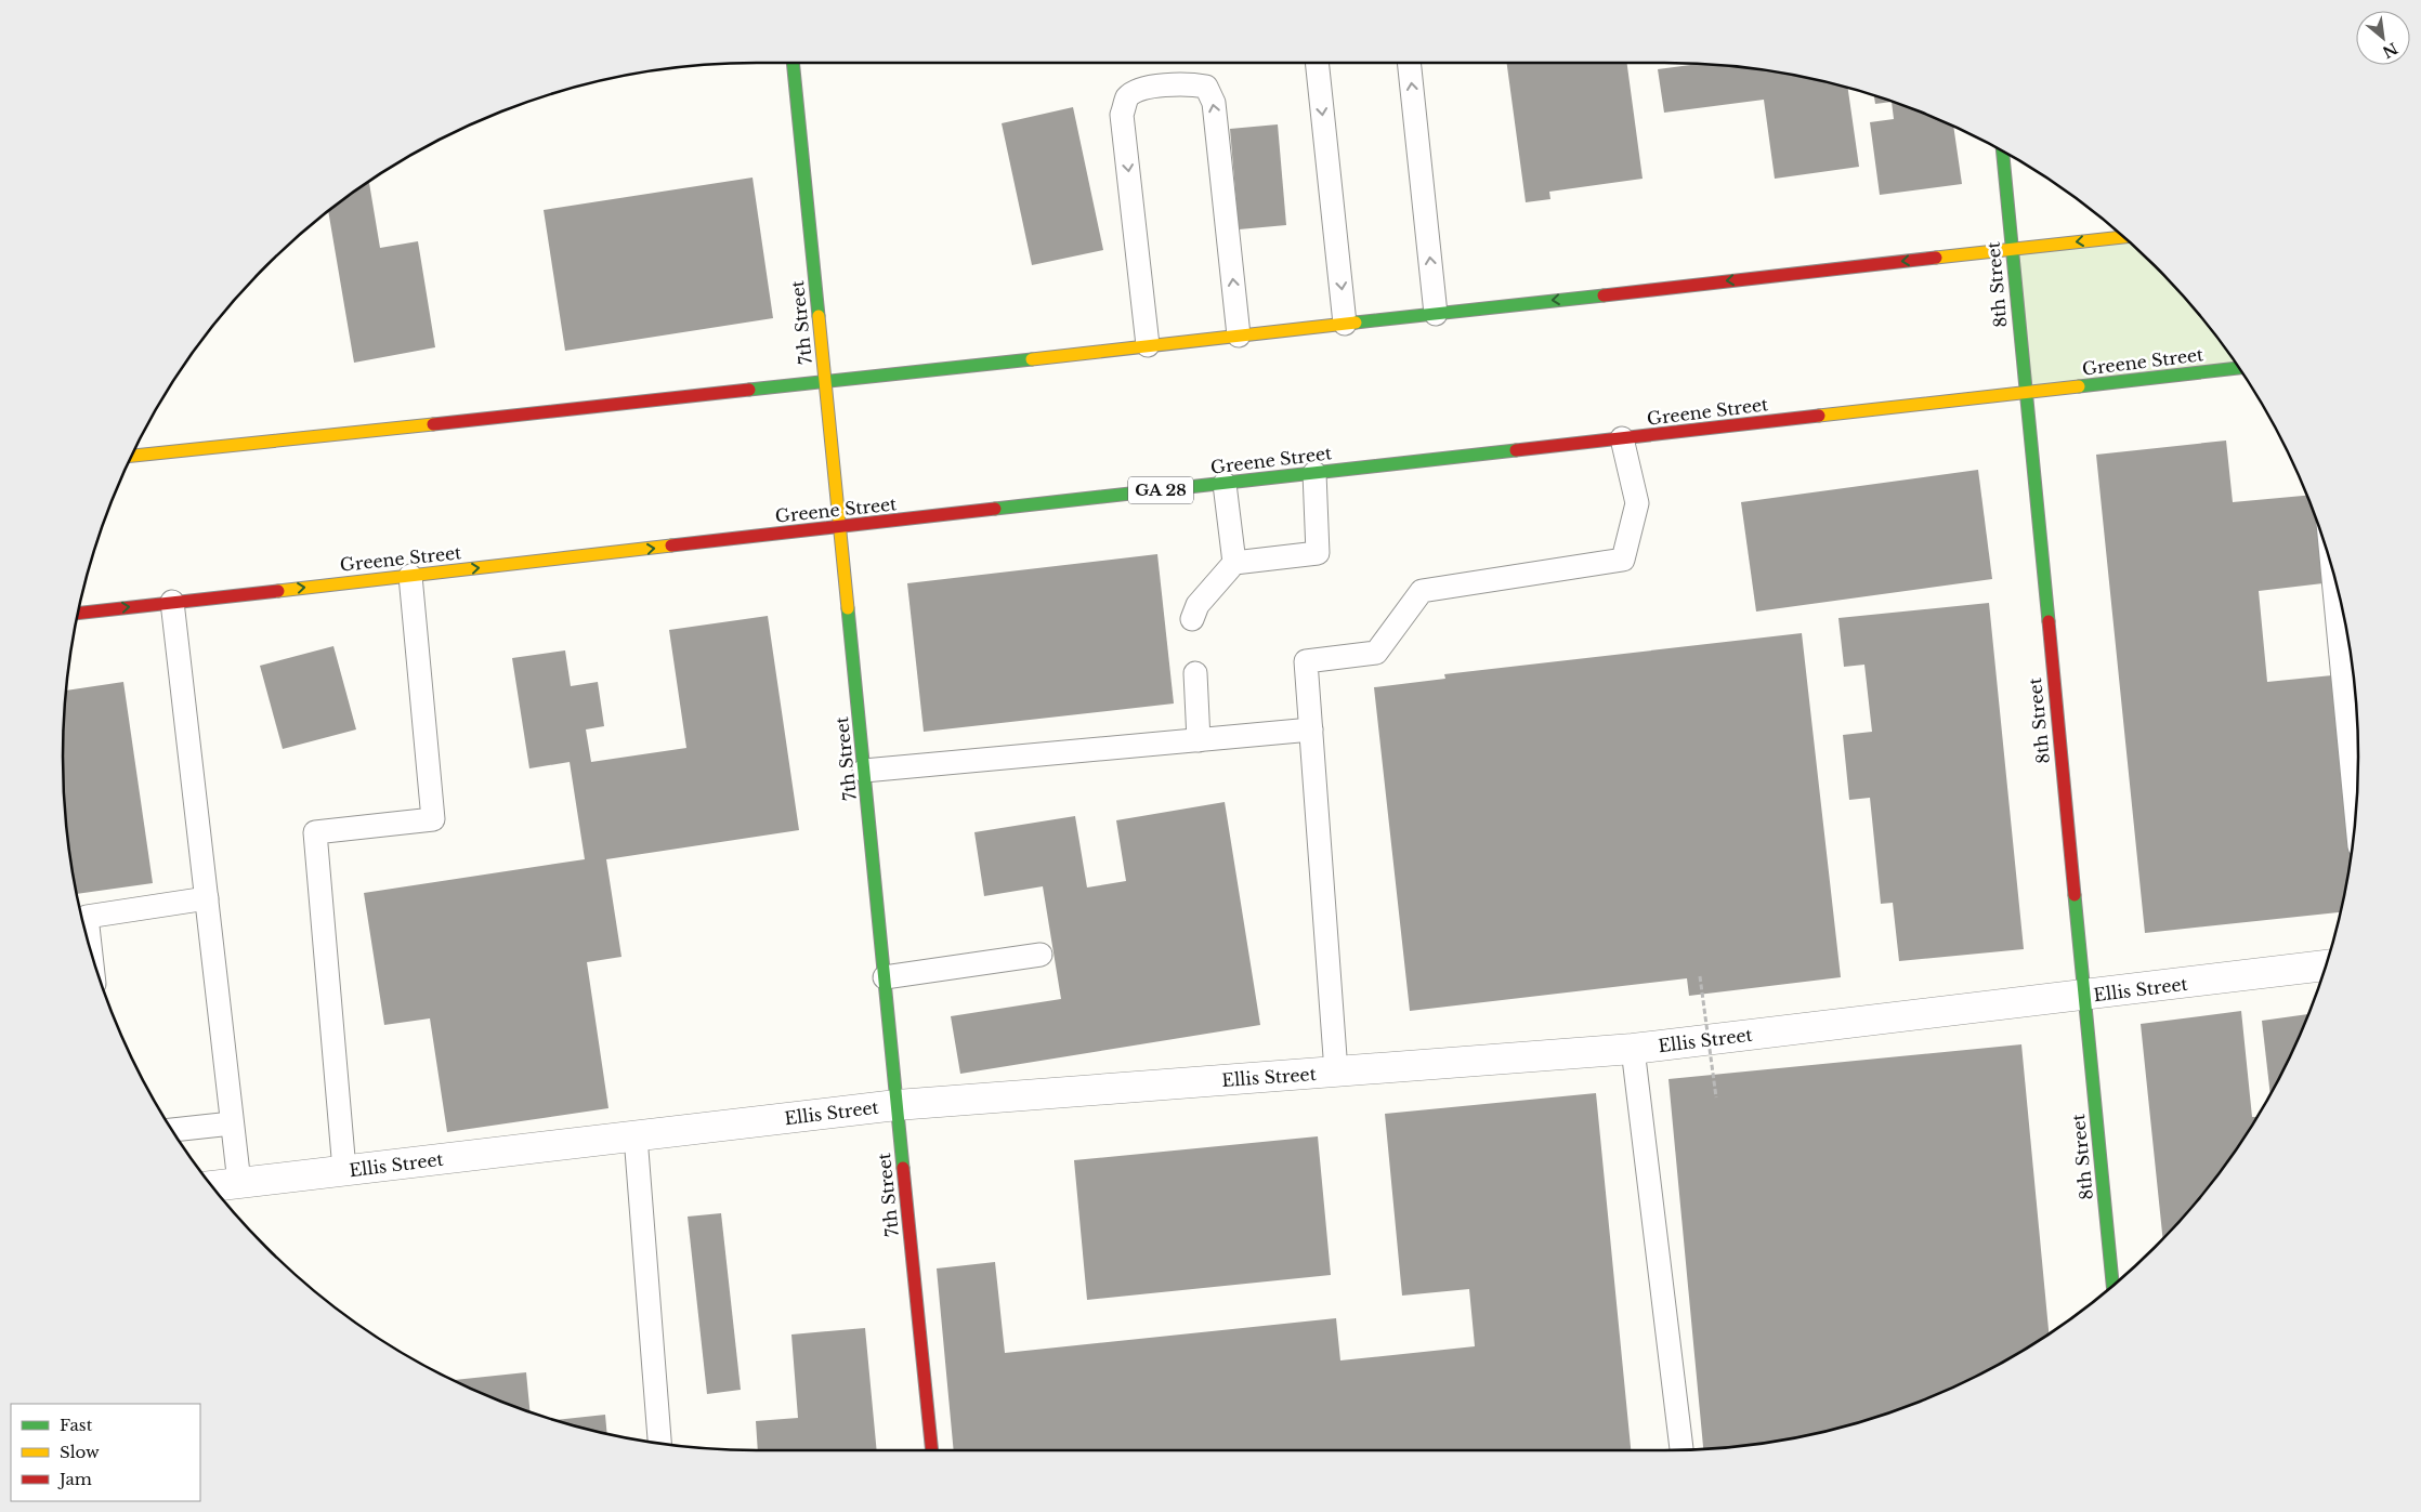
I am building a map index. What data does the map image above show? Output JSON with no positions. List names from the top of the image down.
{
  "streets": {
    "main road": [
      "8th Street",
      "7th Street",
      "Greene Street",
      "GA 28"
    ],
    "street": ["Ellis Street"]
  },
  "crossings": [
    ["8th Street", "Greene Street"],
    ["8th Street", "Ellis Street"],
    ["7th Street", "Greene Street"],
    ["7th Street", "Ellis Street"]
  ],
  "one_way": ["Greene Street"],
  "legend": ["Fast", "Slow", "Jam"],
  "north": "bottom right"
}
